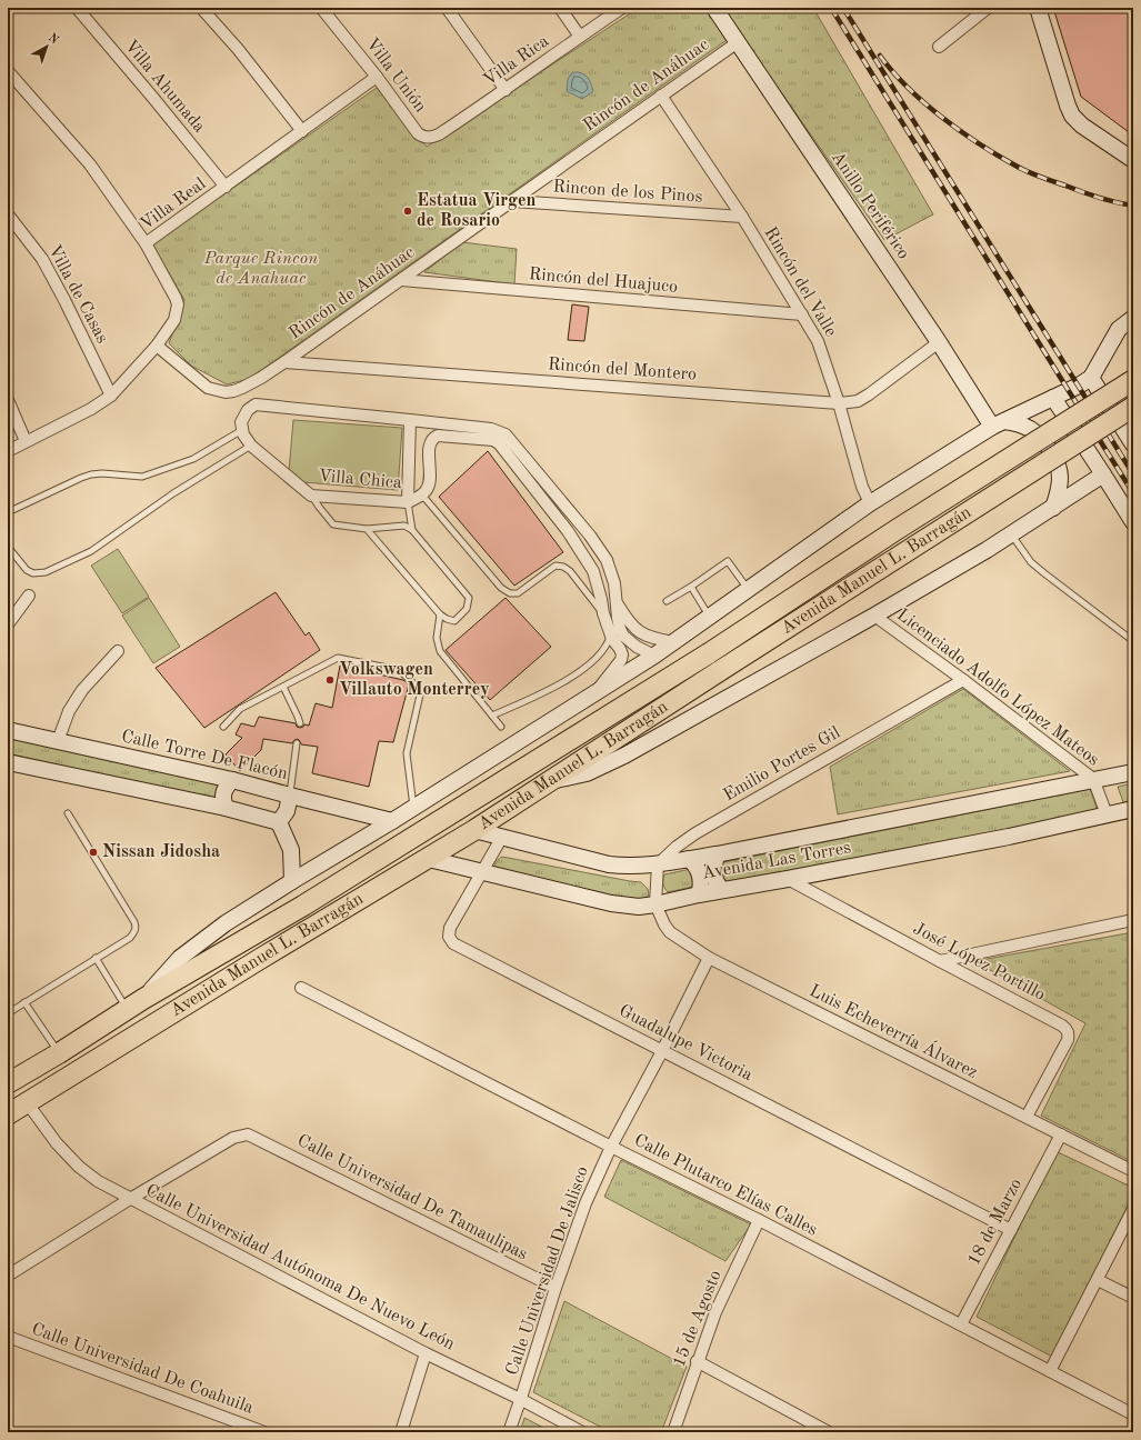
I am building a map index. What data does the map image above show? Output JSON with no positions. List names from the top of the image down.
{
  "streets": {
    "highway": ["Avenida Manuel L. Barragán"],
    "street": [
      "Villa Rica",
      "Villa Unión",
      "Rincón de Anáhuac",
      "Villa Ahumada",
      "Rincon de los Pinos",
      "Villa Real",
      "Anillo Periférico",
      "Rincón del Huajuco",
      "Rincón del Valle",
      "Villa de Casas",
      "Rincón del Montero",
      "Villa Chica",
      "Licenciado Adolfo López Mateos",
      "Calle Torre De Flacón",
      "Emilio Portes Gil",
      "Avenida Las Torres",
      "José López Portillo",
      "Luis Echeverría Álvarez",
      "Guadalupe Victoria",
      "Calle Plutarco Elías Calles",
      "Calle Universidad De Tamaulipas",
      "18 de Marzo",
      "Calle Universidad Autónoma De Nuevo León",
      "Calle Universidad De Jalisco",
      "15 de Agosto",
      "Calle Universidad De Coahuila"
    ]
  },
  "crossings": [
    ["Villa Rica", "Villa Unión"],
    ["Villa Unión", "Villa Real"],
    ["Rincón de Anáhuac", "Rincon de los Pinos"],
    ["Rincón de Anáhuac", "Villa Real"],
    ["Rincón de Anáhuac", "Anillo Periférico"],
    ["Rincón de Anáhuac", "Rincón del Huajuco"],
    ["Rincón de Anáhuac", "Rincón del Valle"],
    ["Rincón de Anáhuac", "Rincón del Montero"],
    ["Villa Ahumada", "Villa Real"],
    ["Rincon de los Pinos", "Rincón del Valle"],
    ["Villa Real", "Villa de Casas"],
    ["Anillo Periférico", "Rincón del Montero"],
    ["Rincón del Huajuco", "Rincón del Valle"],
    ["Rincón del Valle", "Rincón del Montero"],
    ["Avenida Manuel L. Barragán", "Avenida Las Torres"],
    ["Avenida Manuel L. Barragán", "Calle Universidad Autónoma De Nuevo León"],
    ["Licenciado Adolfo López Mateos", "Emilio Portes Gil"],
    ["Licenciado Adolfo López Mateos", "Avenida Las Torres"],
    ["Emilio Portes Gil", "Avenida Las Torres"],
    ["Avenida Las Torres", "José López Portillo"],
    ["Avenida Las Torres", "Luis Echeverría Álvarez"],
    ["Avenida Las Torres", "Guadalupe Victoria"],
    ["José López Portillo", "Luis Echeverría Álvarez"],
    ["Luis Echeverría Álvarez", "18 de Marzo"],
    ["Luis Echeverría Álvarez", "Calle Universidad De Jalisco"],
    ["Guadalupe Victoria", "18 de Marzo"],
    ["Guadalupe Victoria", "Calle Universidad De Jalisco"],
    ["Calle Plutarco Elías Calles", "18 de Marzo"],
    ["Calle Plutarco Elías Calles", "Calle Universidad De Jalisco"],
    ["Calle Plutarco Elías Calles", "15 de Agosto"],
    ["Calle Universidad De Tamaulipas", "Calle Universidad Autónoma De Nuevo León"],
    ["Calle Universidad De Tamaulipas", "Calle Universidad De Jalisco"],
    ["Calle Universidad Autónoma De Nuevo León", "Calle Universidad De Jalisco"]
  ],
  "parks": ["Parque Rincon de Anahuac"],
  "places": ["Estatua Virgen de Rosario", "Volkswagen Villauto Monterrey", "Nissan Jidosha"],
  "north": "top right"
}
